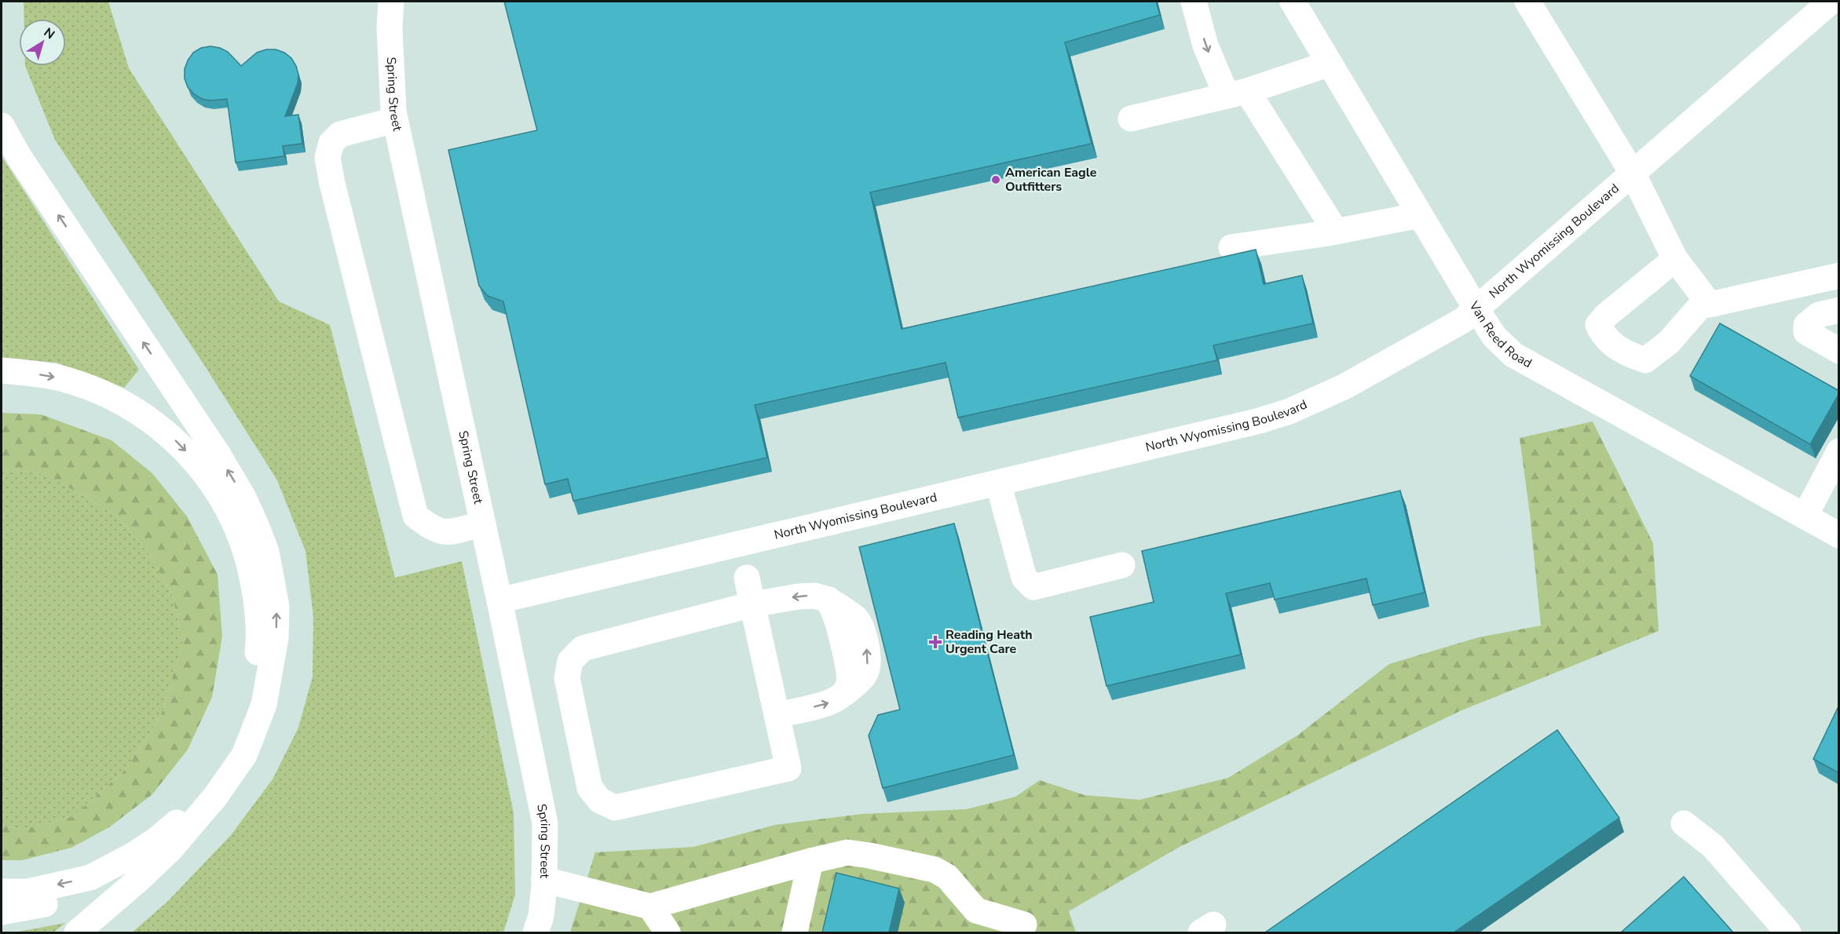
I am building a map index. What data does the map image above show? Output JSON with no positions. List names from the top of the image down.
{
  "streets": {
    "main road": ["Spring Street", "North Wyomissing Boulevard", "Van Reed Road"]
  },
  "crossings": [
    ["Spring Street", "North Wyomissing Boulevard"],
    ["North Wyomissing Boulevard", "Van Reed Road"]
  ],
  "places": {
    "other": ["American Eagle Outfitters"],
    "health": ["Reading Heath Urgent Care"]
  },
  "north": "top right"
}
